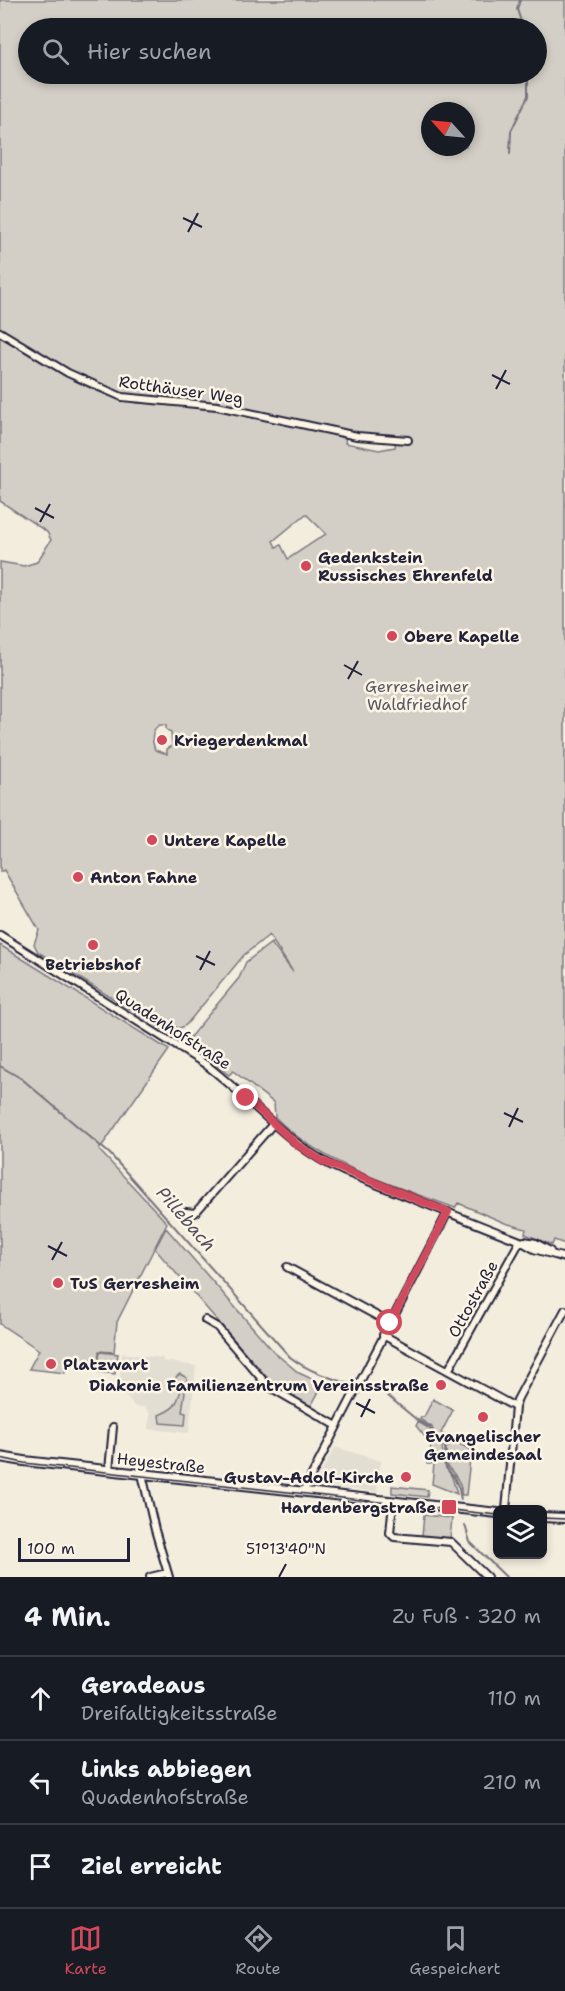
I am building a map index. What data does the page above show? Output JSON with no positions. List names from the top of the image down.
{
  "streets": {
    "street": [
      "Rotthäuser Weg",
      "Quadenhofstraße",
      "Ottostraße",
      "Heyestraße"
    ]
  },
  "crossings": [
    ["Quadenhofstraße", "Ottostraße"]
  ],
  "water": ["Pillebach"],
  "parks": ["Gerresheimer Waldfriedhof"],
  "places": {
    "other": [
      "Gedenkstein Russisches Ehrenfeld",
      "Obere Kapelle",
      "Kriegerdenkmal",
      "Untere Kapelle",
      "Anton Fahne",
      "Betriebshof",
      "TuS Gerresheim",
      "Platzwart",
      "Diakonie Familienzentrum Vereinsstraße",
      "Evangelischer Gemeindesaal",
      "Gustav-Adolf-Kirche"
    ],
    "transit": ["Hardenbergstraße"]
  },
  "scale_bar": "100 m",
  "north": "top left",
  "page": {
    "search": "Hier suchen",
    "scale": "100 m",
    "heading": ["4 Min.", "Zu Fuß · 320 m"],
    "list": [
      ["Geradeaus", "Dreifaltigkeitsstraße", "110 m"],
      ["Links abbiegen", "Quadenhofstraße", "210 m"],
      "Ziel erreicht"
    ],
    "nav": ["Karte", "Route", "Gespeichert"]
  },
  "coordinates": ["51°13'40\"N"]
}
